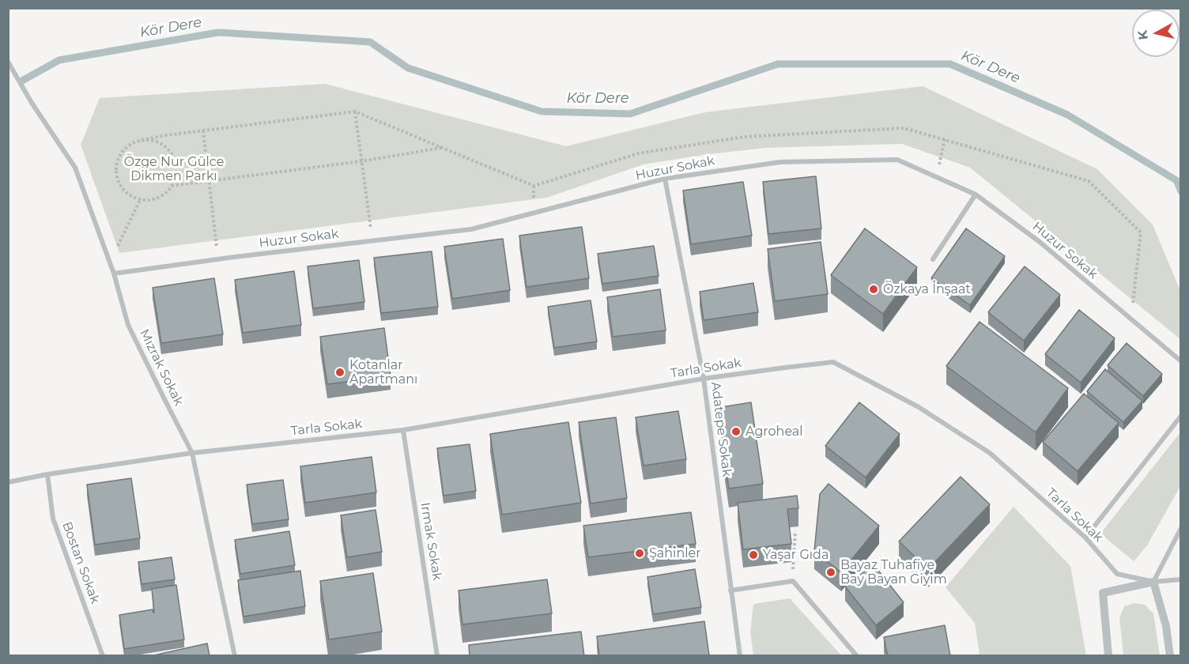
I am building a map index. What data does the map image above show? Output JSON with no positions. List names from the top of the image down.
{
  "streets": {
    "street": [
      "Huzur Sokak",
      "Mızrak Sokak",
      "Tarla Sokak",
      "Adatepe Sokak",
      "Irmak Sokak",
      "Bostan Sokak"
    ]
  },
  "crossings": [
    ["Huzur Sokak", "Mızrak Sokak"],
    ["Huzur Sokak", "Adatepe Sokak"],
    ["Mızrak Sokak", "Tarla Sokak"],
    ["Tarla Sokak", "Adatepe Sokak"],
    ["Tarla Sokak", "Irmak Sokak"],
    ["Tarla Sokak", "Bostan Sokak"]
  ],
  "water": ["Kör Dere"],
  "parks": ["Özge Nur Gülce Dikmen Parkı"],
  "places": [
    "Özkaya İnşaat",
    "Kotanlar Apartmanı",
    "Agroheal",
    "Şahinler",
    "Yaşar Gıda",
    "Bayaz Tuhafiye Bay Bayan Giyim"
  ],
  "north": "left"
}
